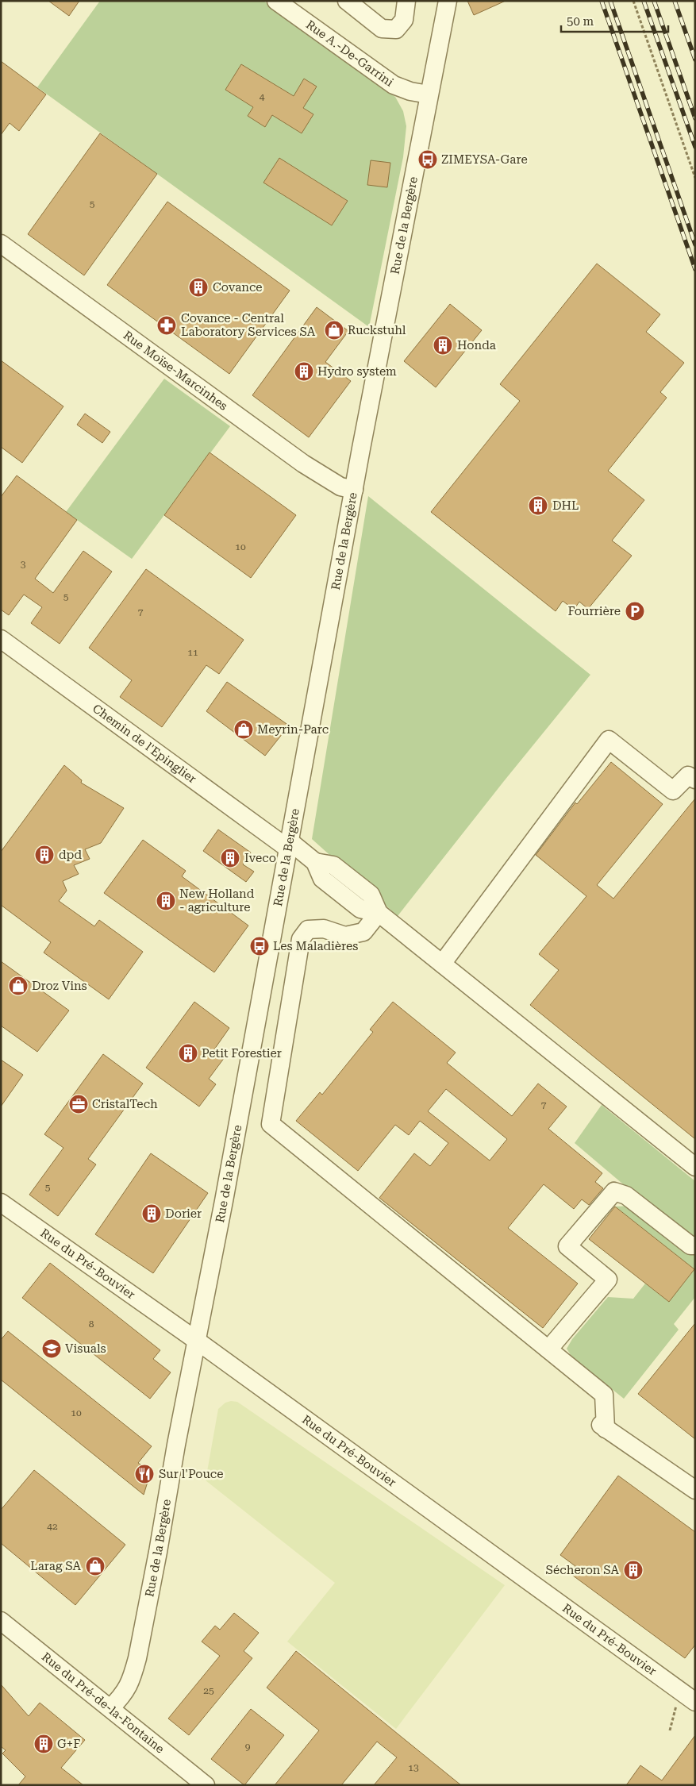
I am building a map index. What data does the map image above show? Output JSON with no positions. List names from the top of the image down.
{
  "streets": {
    "street": [
      "Rue A.-De-Garrini",
      "Rue de la Bergère",
      "Rue Moïse-Marcinhes",
      "Chemin de l'Epinglier",
      "Rue du Pré-Bouvier",
      "Rue du Pré-de-la-Fontaine"
    ]
  },
  "crossings": [
    ["Rue A.-De-Garrini", "Rue de la Bergère"],
    ["Rue de la Bergère", "Rue Moïse-Marcinhes"],
    ["Rue de la Bergère", "Chemin de l'Epinglier"],
    ["Rue de la Bergère", "Rue du Pré-Bouvier"],
    ["Rue de la Bergère", "Rue du Pré-de-la-Fontaine"]
  ],
  "places": {
    "bus stop": ["ZIMEYSA-Gare", "Les Maladières"],
    "building": [
      "Covance",
      "Honda",
      "Hydro system",
      "DHL",
      "dpd",
      "Iveco",
      "New Holland - agriculture",
      "Petit Forestier",
      "Dorier",
      "Sécheron SA",
      "G+F"
    ],
    "pharmacy": ["Covance - Central Laboratory Services SA"],
    "shop": [
      "Ruckstuhl",
      "Meyrin-Parc",
      "Droz Vins",
      "Larag SA"
    ],
    "parking": ["Fourrière"],
    "office": ["CristalTech"],
    "school or university": ["Visuals"],
    "restaurant": ["Sur l'Pouce"]
  },
  "house_numbers": [
    "4",
    "5",
    "10",
    "3",
    "5",
    "7",
    "11",
    "7",
    "5",
    "8",
    "10",
    "42",
    "25",
    "9",
    "13"
  ],
  "scale_bar": "50 m"
}
